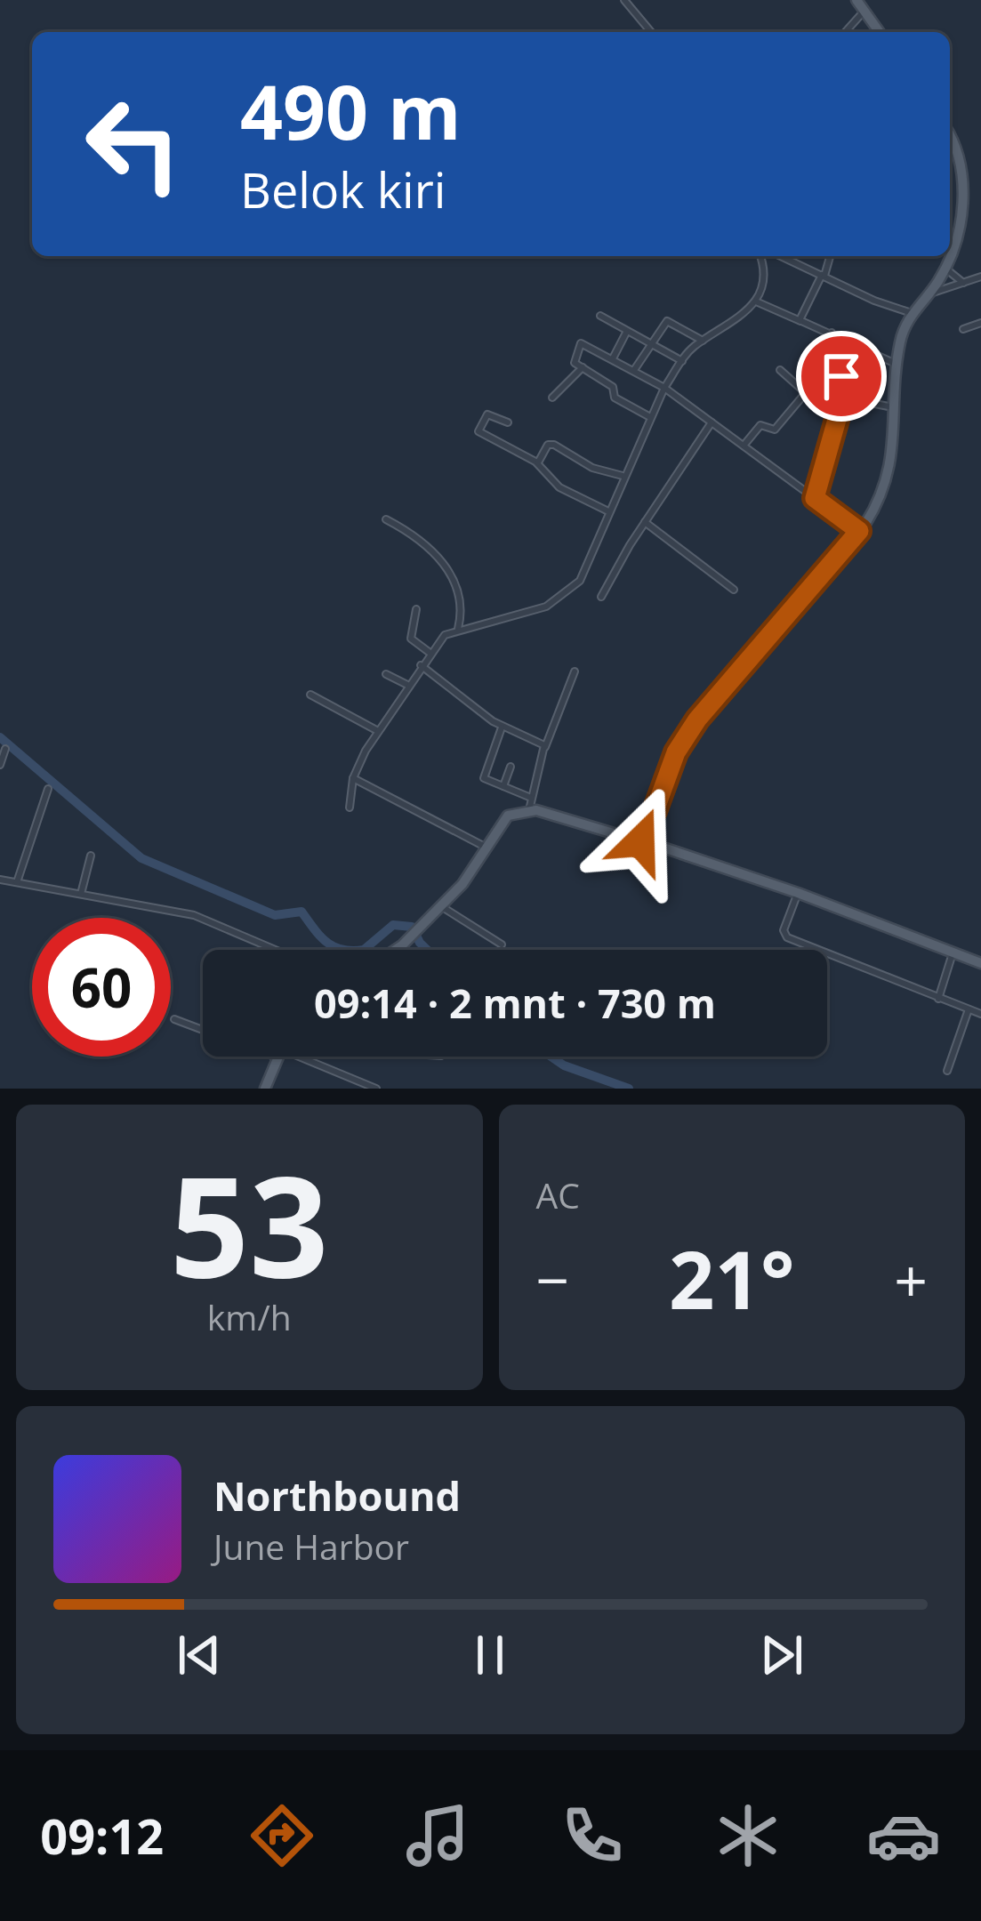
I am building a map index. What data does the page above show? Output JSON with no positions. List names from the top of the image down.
{
  "page": {
    "turn": ["490 m", "Belok kiri"],
    "limit": "60",
    "trip": "09:14 · 2 mnt · 730 m",
    "tile": [
      ["53", "km/h"],
      "AC"
    ],
    "heat": ["−", "21°", "+"],
    "song": ["Northbound", "June Harbor"],
    "tabs": "09:12"
  }
}
